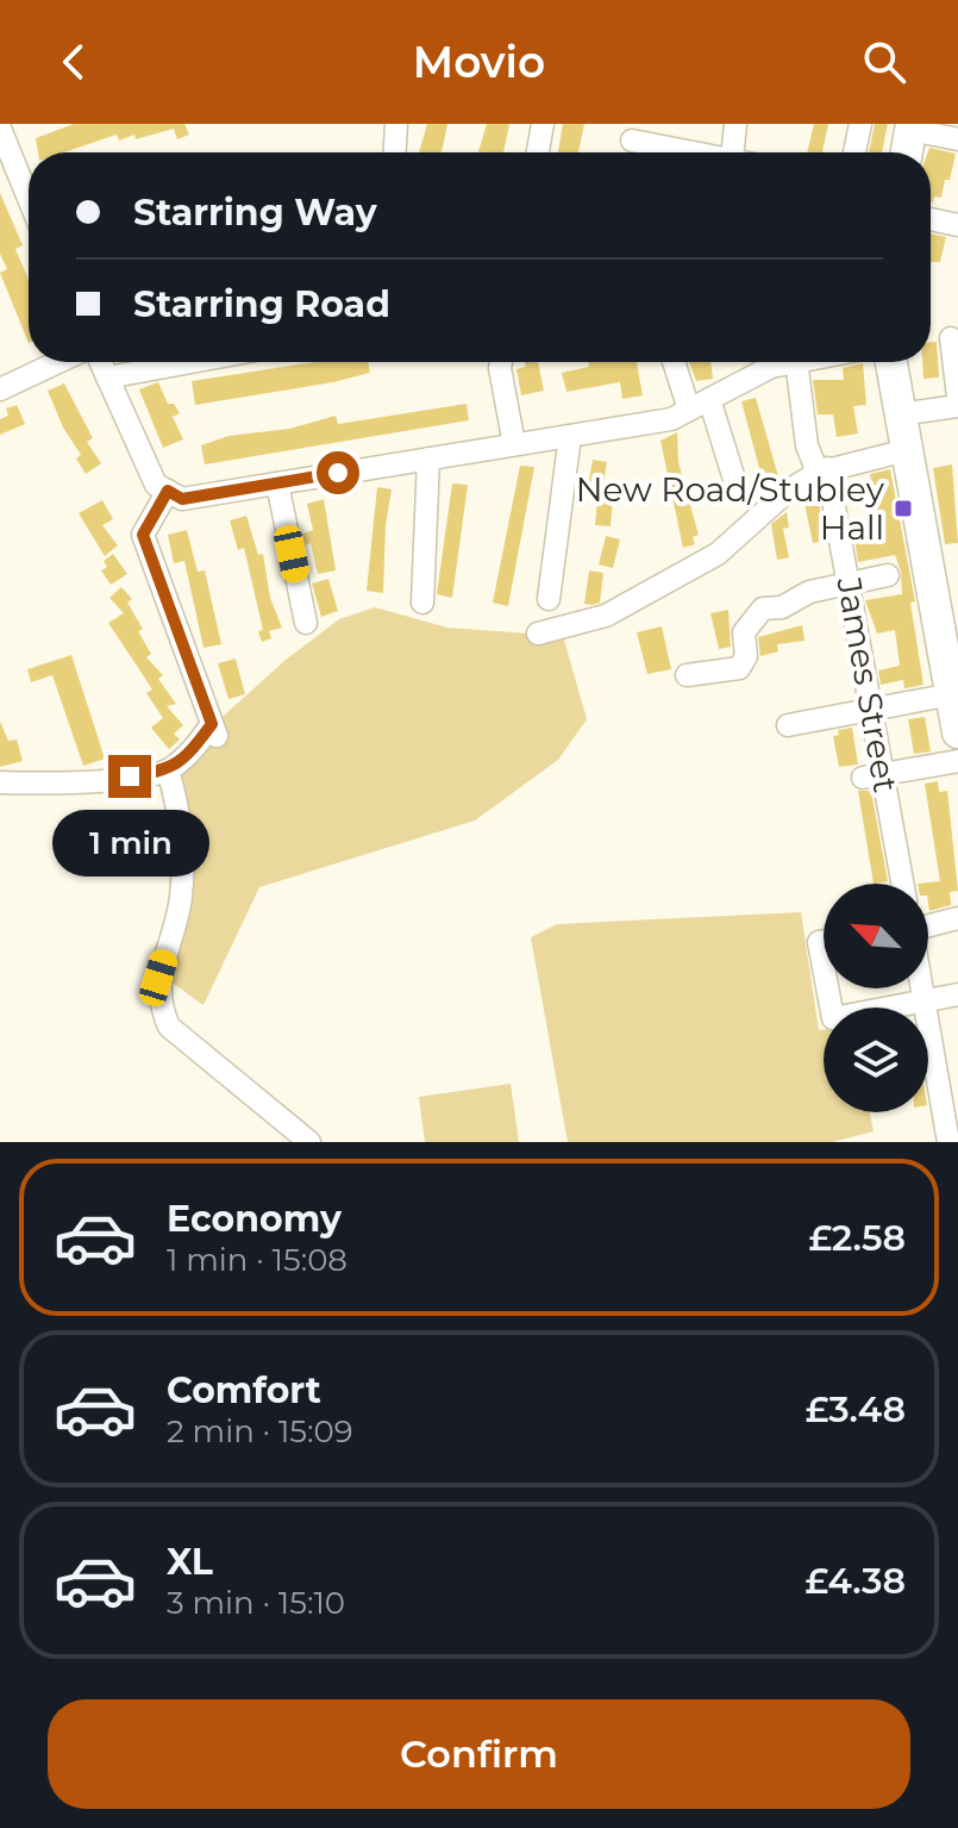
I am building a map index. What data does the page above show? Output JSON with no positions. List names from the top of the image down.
{
  "streets": {
    "street": ["James Street"]
  },
  "places": {
    "transit": ["New Road/Stubley Hall"]
  },
  "north": "top left",
  "page": {
    "header": "Movio",
    "banner": ["Starring Way", "Starring Road"],
    "bubble": "1 min",
    "list": [
      {
        "name": "Economy",
        "note": "1 min · 15:08",
        "value": "£2.58"
      },
      {
        "name": "Comfort",
        "note": "2 min · 15:09",
        "value": "£3.48"
      },
      {
        "name": "XL",
        "note": "3 min · 15:10",
        "value": "£4.38"
      }
    ],
    "buttons": "Confirm"
  }
}
